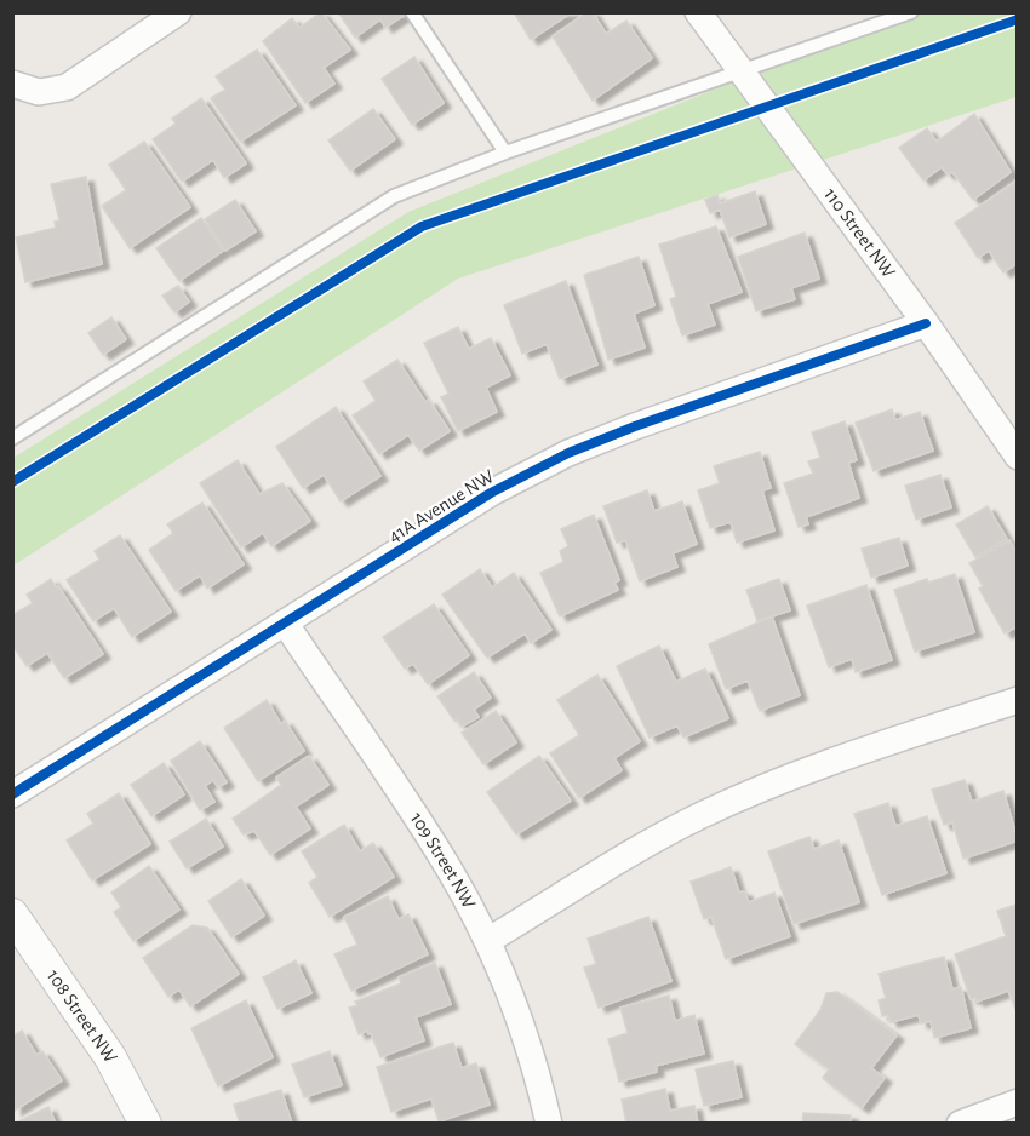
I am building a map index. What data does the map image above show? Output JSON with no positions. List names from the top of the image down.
{
  "streets": {
    "street": [
      "110 Street NW",
      "41A Avenue NW",
      "109 Street NW",
      "108 Street NW"
    ]
  },
  "crossings": [
    ["110 Street NW", "41A Avenue NW"],
    ["41A Avenue NW", "109 Street NW"]
  ]
}
